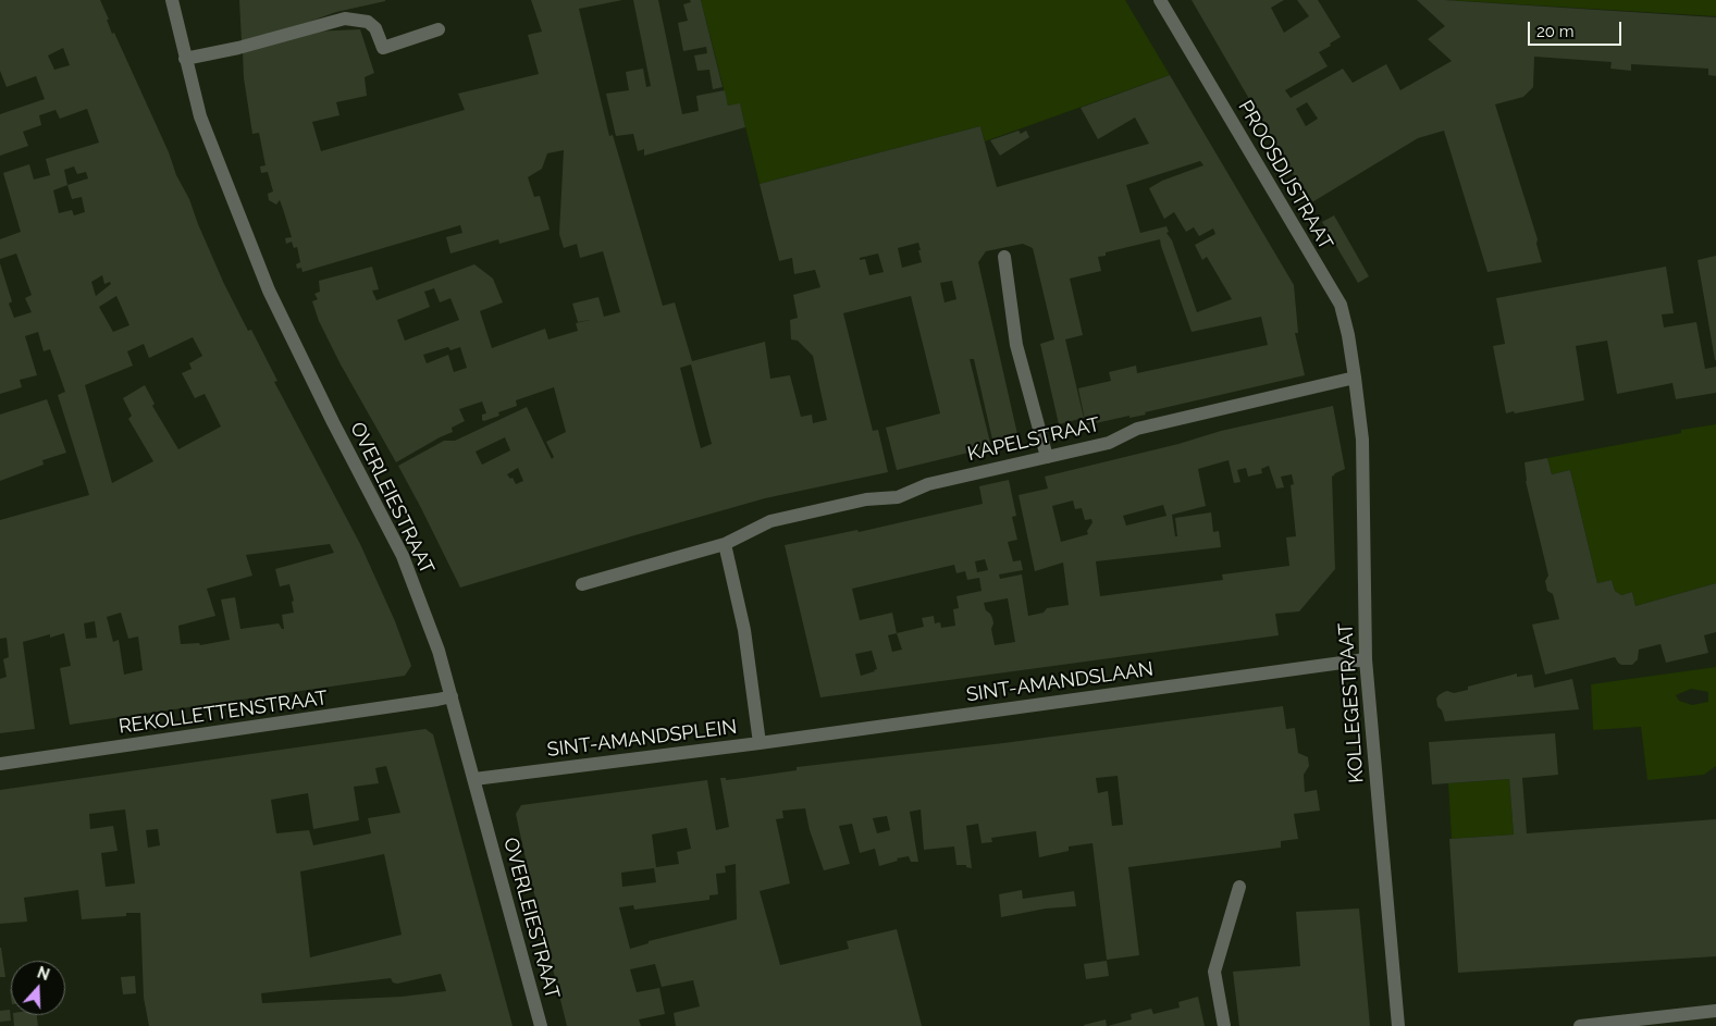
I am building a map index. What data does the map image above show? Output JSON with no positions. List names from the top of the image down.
{
  "streets": {
    "street": [
      "PROOSDIJSTRAAT",
      "KAPELSTRAAT",
      "OVERLEIESTRAAT",
      "SINT-AMANDSLAAN",
      "KOLLEGESTRAAT",
      "REKOLLETTENSTRAAT",
      "SINT-AMANDSPLEIN"
    ]
  },
  "crossings": [
    ["PROOSDIJSTRAAT", "KAPELSTRAAT"],
    ["PROOSDIJSTRAAT", "KOLLEGESTRAAT"],
    ["KAPELSTRAAT", "KOLLEGESTRAAT"],
    ["KAPELSTRAAT", "SINT-AMANDSPLEIN"],
    ["OVERLEIESTRAAT", "REKOLLETTENSTRAAT"],
    ["OVERLEIESTRAAT", "SINT-AMANDSPLEIN"],
    ["SINT-AMANDSLAAN", "KOLLEGESTRAAT"],
    ["SINT-AMANDSLAAN", "SINT-AMANDSPLEIN"]
  ],
  "scale_bar": "20 m",
  "north": "top"
}
